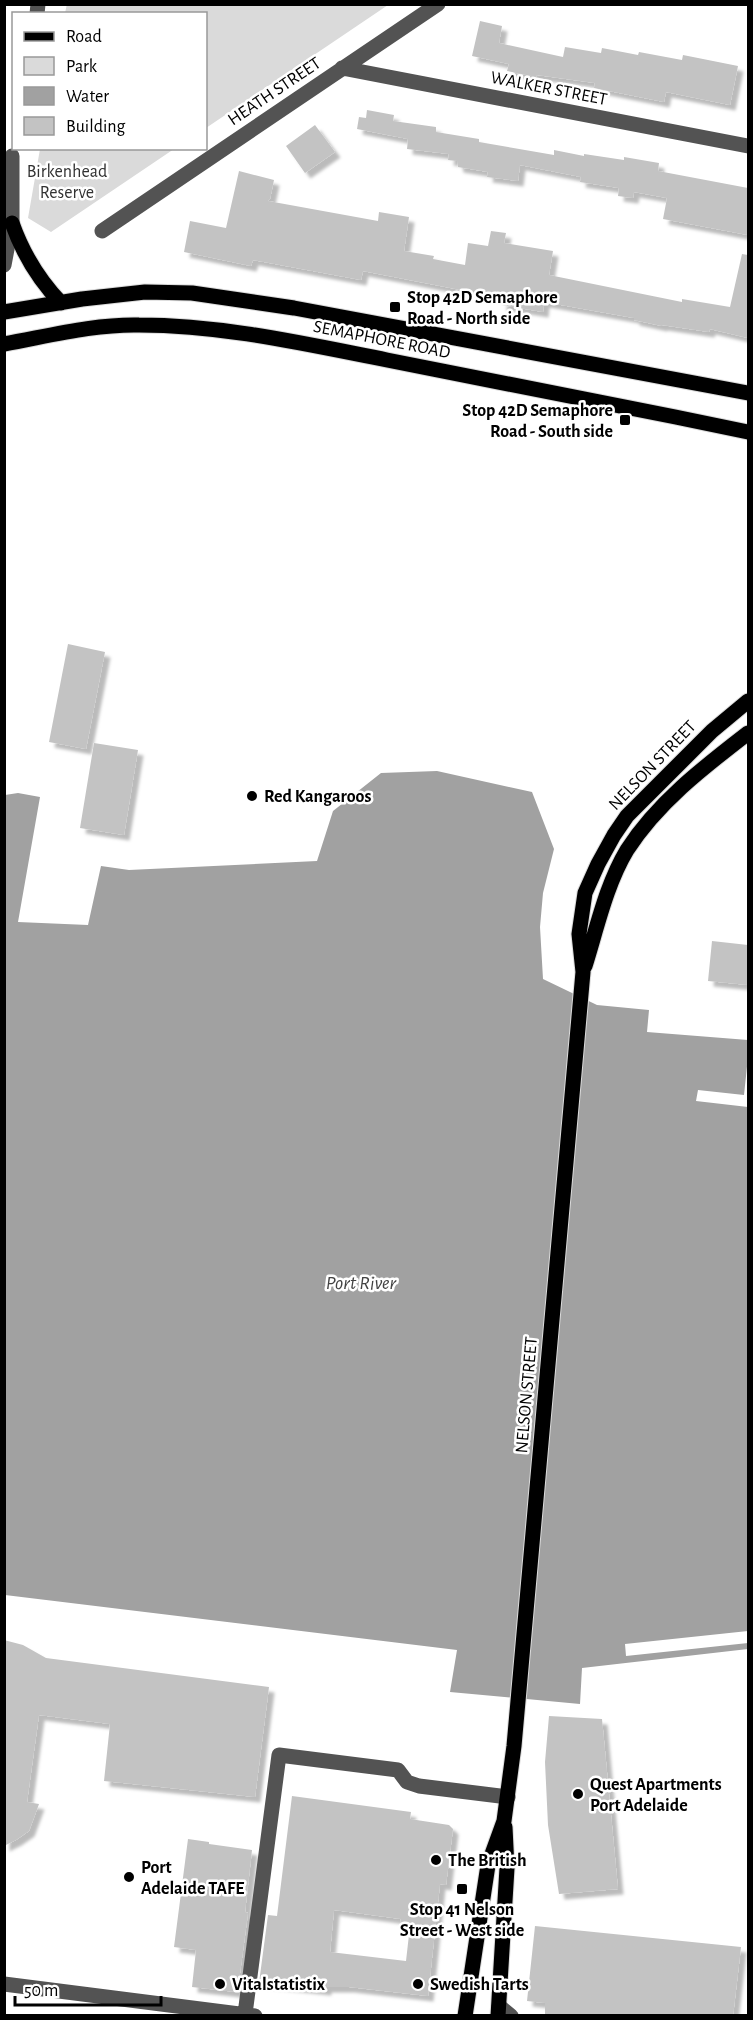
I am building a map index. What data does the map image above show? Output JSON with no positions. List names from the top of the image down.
{
  "streets": {
    "main road": ["SEMAPHORE ROAD", "NELSON STREET"],
    "street": ["WALKER STREET", "HEATH STREET"]
  },
  "crossings": [
    ["WALKER STREET", "HEATH STREET"]
  ],
  "water": ["Port River"],
  "parks": ["Birkenhead Reserve"],
  "places": {
    "transit": ["Stop 42D Semaphore Road - North side", "Stop 42D Semaphore Road - South side", "Stop 41 Nelson Street - West side"],
    "other": [
      "Red Kangaroos",
      "Quest Apartments Port Adelaide",
      "The British",
      "Port Adelaide TAFE",
      "Vitalstatistix",
      "Swedish Tarts"
    ]
  },
  "legend": [
    "Road",
    "Park",
    "Water",
    "Building"
  ],
  "scale_bar": "50 m"
}
